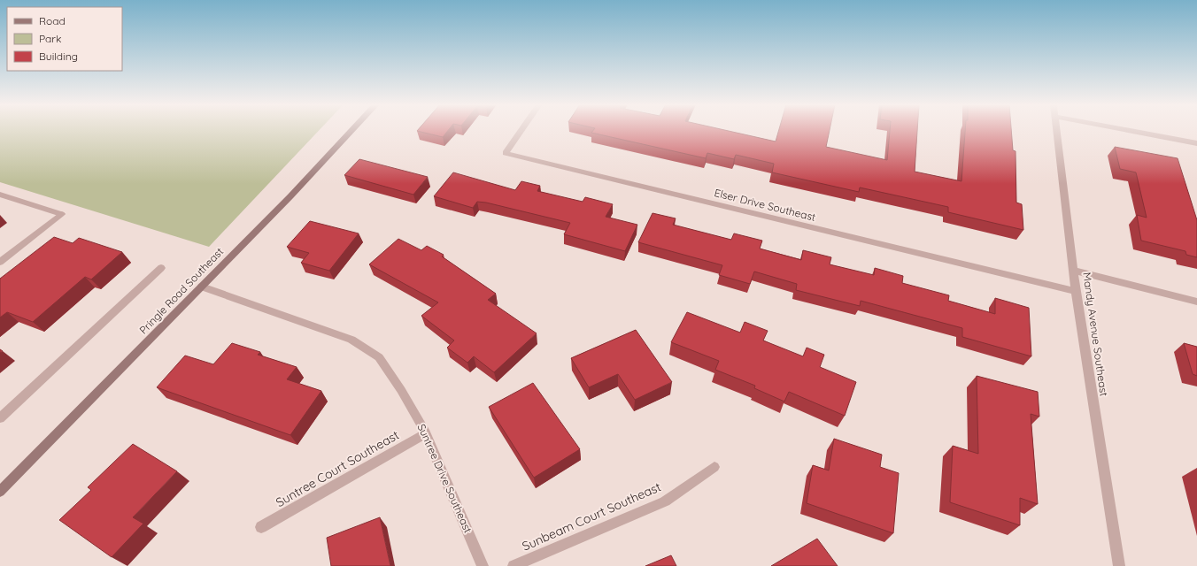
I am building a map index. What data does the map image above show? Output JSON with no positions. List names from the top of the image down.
{
  "streets": {
    "main road": ["Pringle Road Southeast"],
    "street": [
      "Elser Drive Southeast",
      "Mandy Avenue Southeast",
      "Suntree Court Southeast",
      "Suntree Drive Southeast",
      "Sunbeam Court Southeast"
    ]
  },
  "crossings": [
    ["Elser Drive Southeast", "Mandy Avenue Southeast"],
    ["Pringle Road Southeast", "Suntree Drive Southeast"],
    ["Suntree Court Southeast", "Suntree Drive Southeast"]
  ],
  "legend": ["Road", "Park", "Building"]
}
